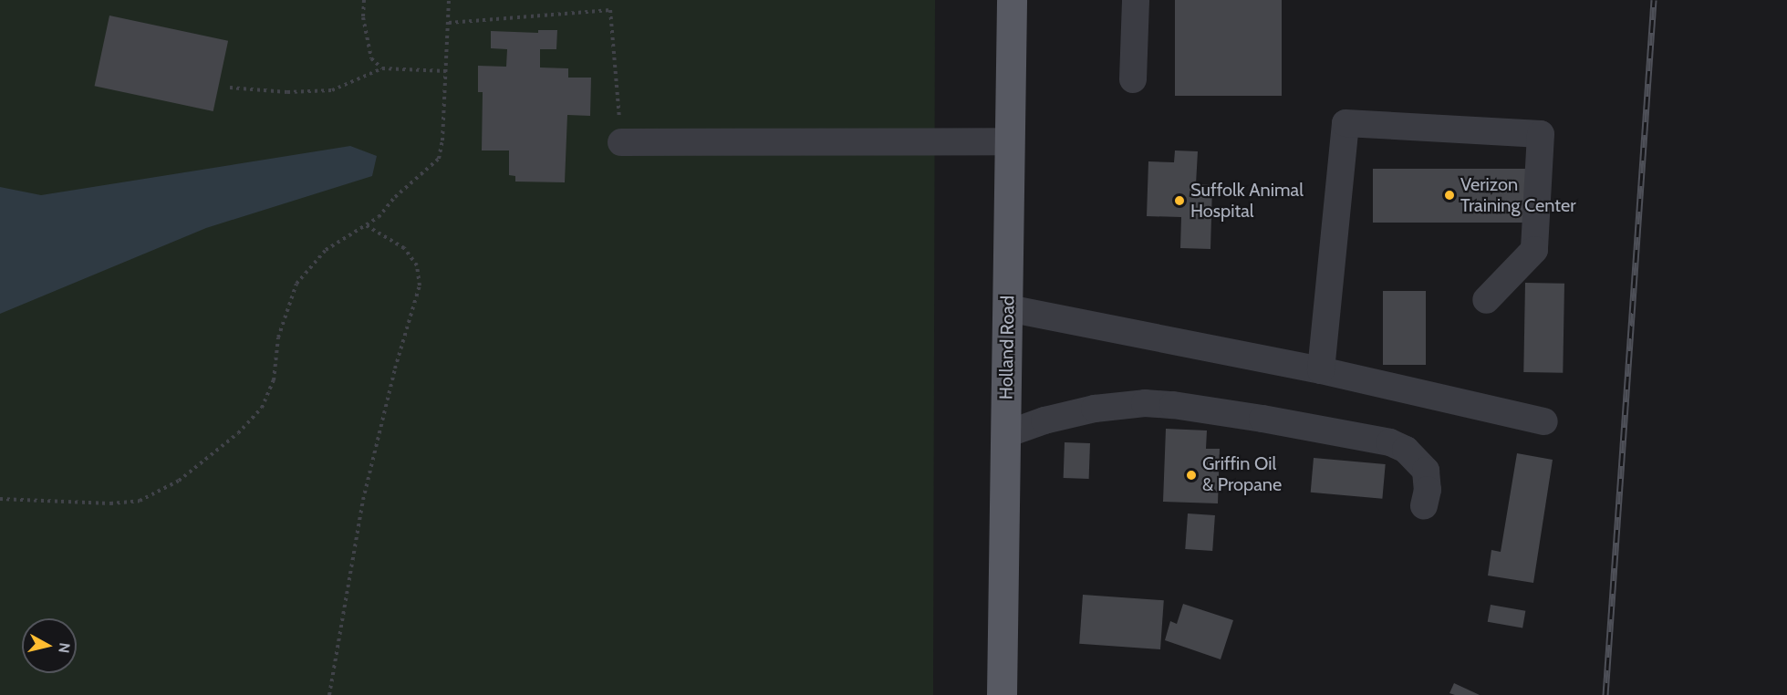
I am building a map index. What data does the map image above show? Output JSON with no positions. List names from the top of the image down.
{
  "streets": {
    "main road": ["Holland Road"]
  },
  "places": ["Verizon Training Center", "Suffolk Animal Hospital", "Griffin Oil & Propane"],
  "north": "right"
}
